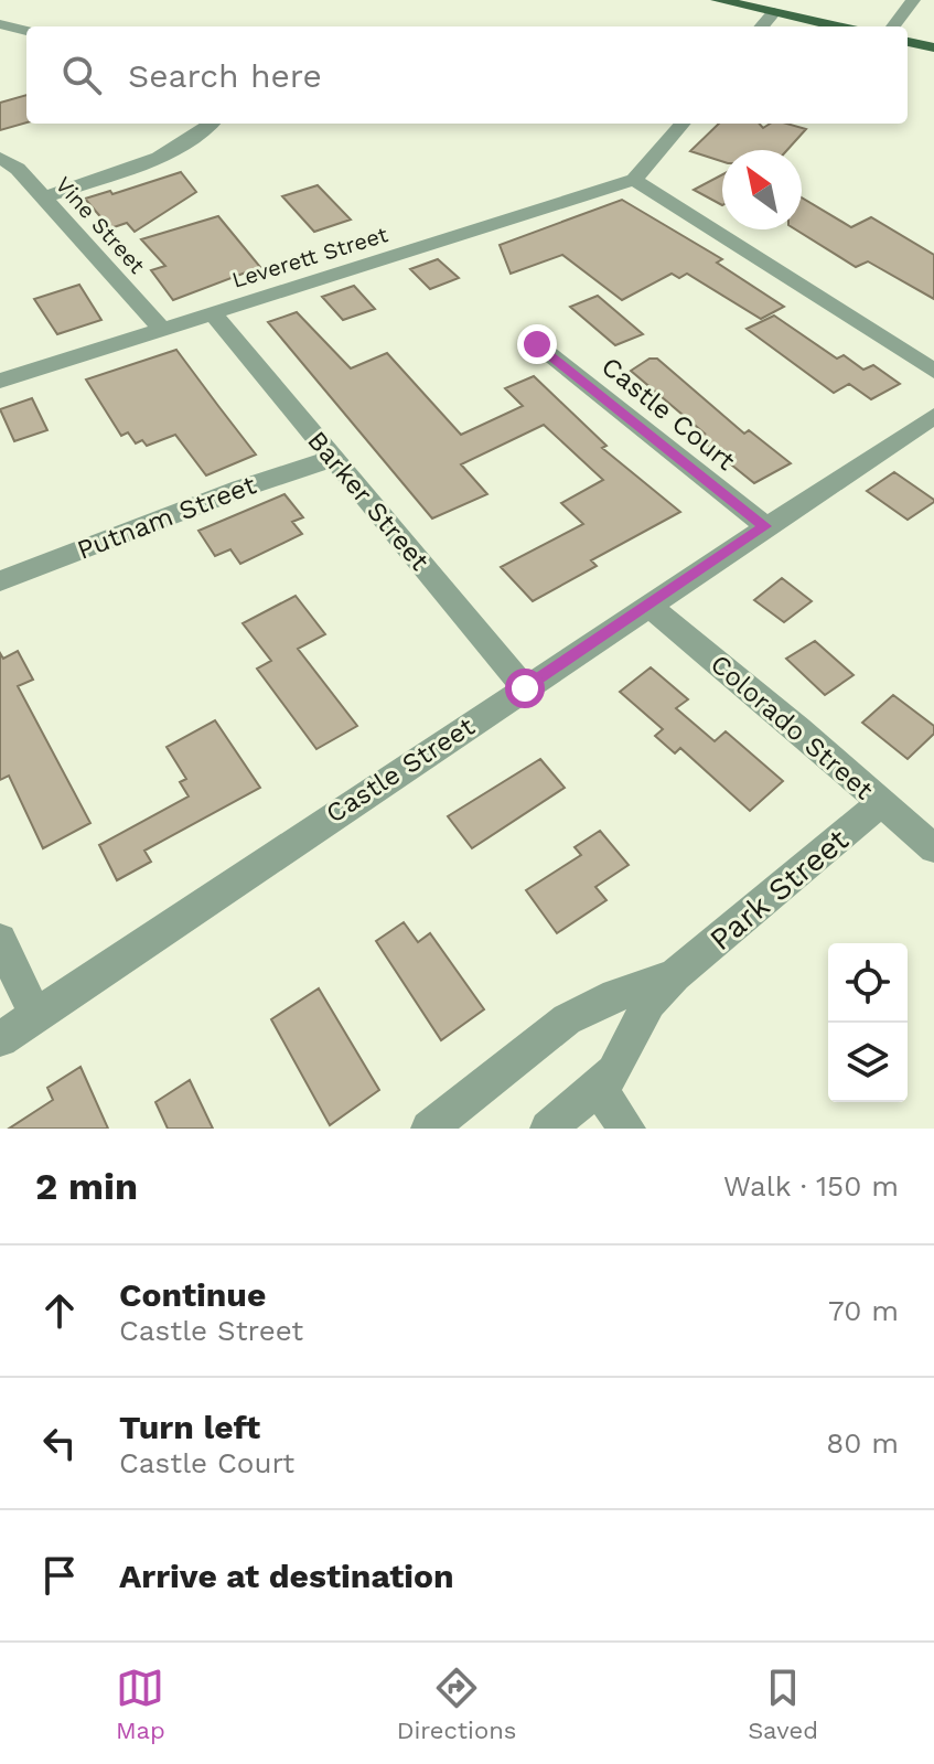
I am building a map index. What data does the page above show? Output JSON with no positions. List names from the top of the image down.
{
  "streets": {
    "street": [
      "Vine Street",
      "Leverett Street",
      "Castle Court",
      "Barker Street",
      "Putnam Street",
      "Colorado Street",
      "Castle Street",
      "Park Street"
    ]
  },
  "crossings": [
    ["Vine Street", "Leverett Street"],
    ["Leverett Street", "Barker Street"],
    ["Castle Court", "Castle Street"],
    ["Barker Street", "Putnam Street"],
    ["Barker Street", "Castle Street"],
    ["Colorado Street", "Castle Street"],
    ["Colorado Street", "Park Street"]
  ],
  "north": "top left",
  "page": {
    "search": "Search here",
    "heading": ["2 min", "Walk · 150 m"],
    "list": [
      ["Continue", "Castle Street", "70 m"],
      ["Turn left", "Castle Court", "80 m"],
      "Arrive at destination"
    ],
    "nav": ["Map", "Directions", "Saved"]
  }
}
